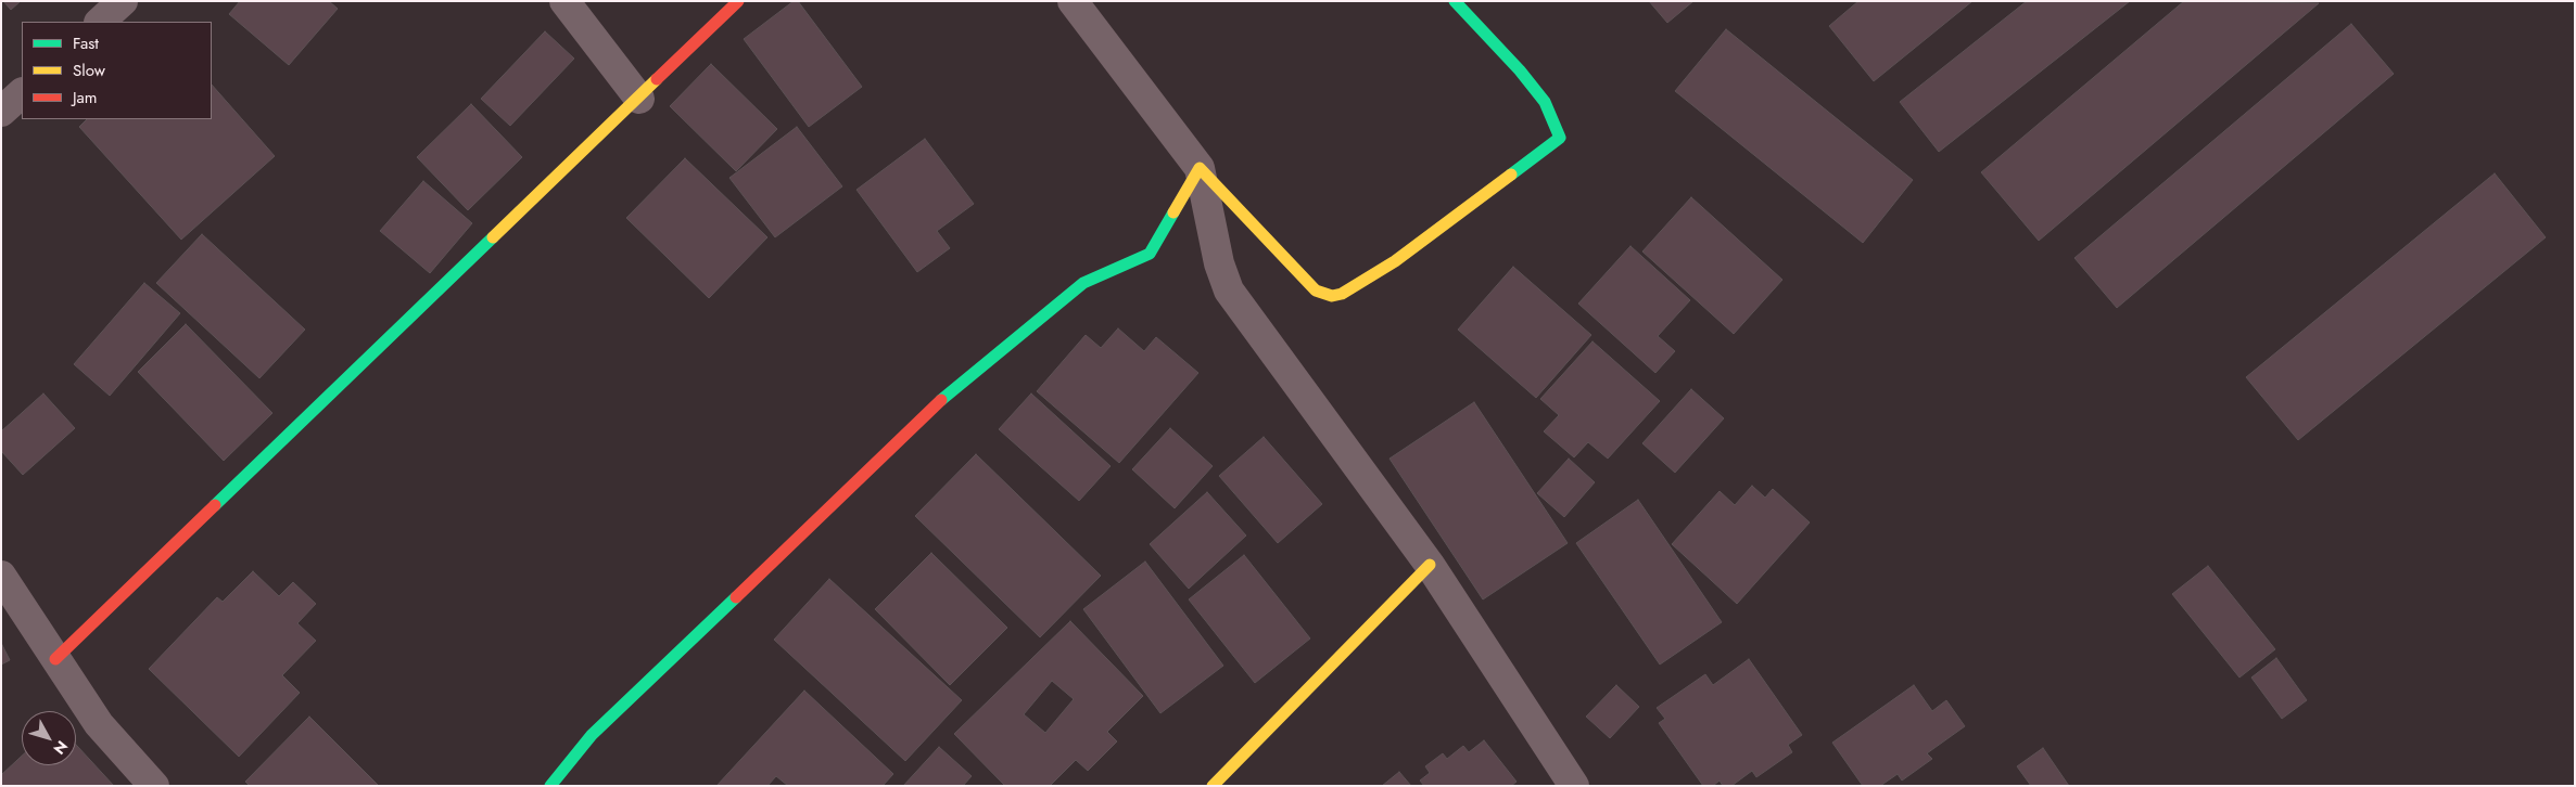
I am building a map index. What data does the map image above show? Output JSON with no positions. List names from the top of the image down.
{
  "legend": ["Fast", "Slow", "Jam"],
  "north": "bottom right"
}
